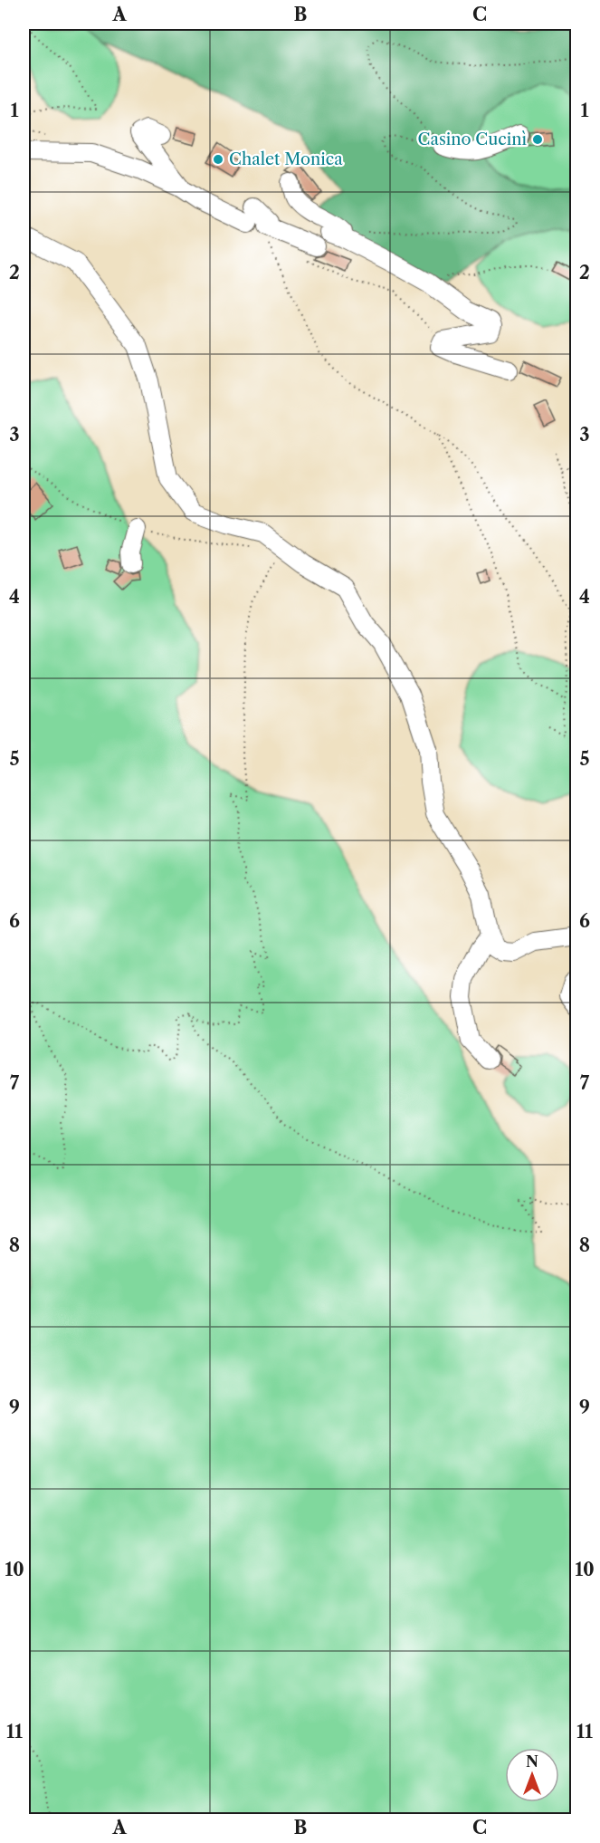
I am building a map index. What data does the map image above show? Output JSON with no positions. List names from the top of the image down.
{
  "places": ["Casino Cucinì", "Chalet Monica"],
  "north": "top",
  "grid": {
    "columns": ["A", "B", "C"],
    "rows": [
      "1",
      "2",
      "3",
      "4",
      "5",
      "6",
      "7",
      "8",
      "9",
      "10",
      "11"
    ]
  }
}
